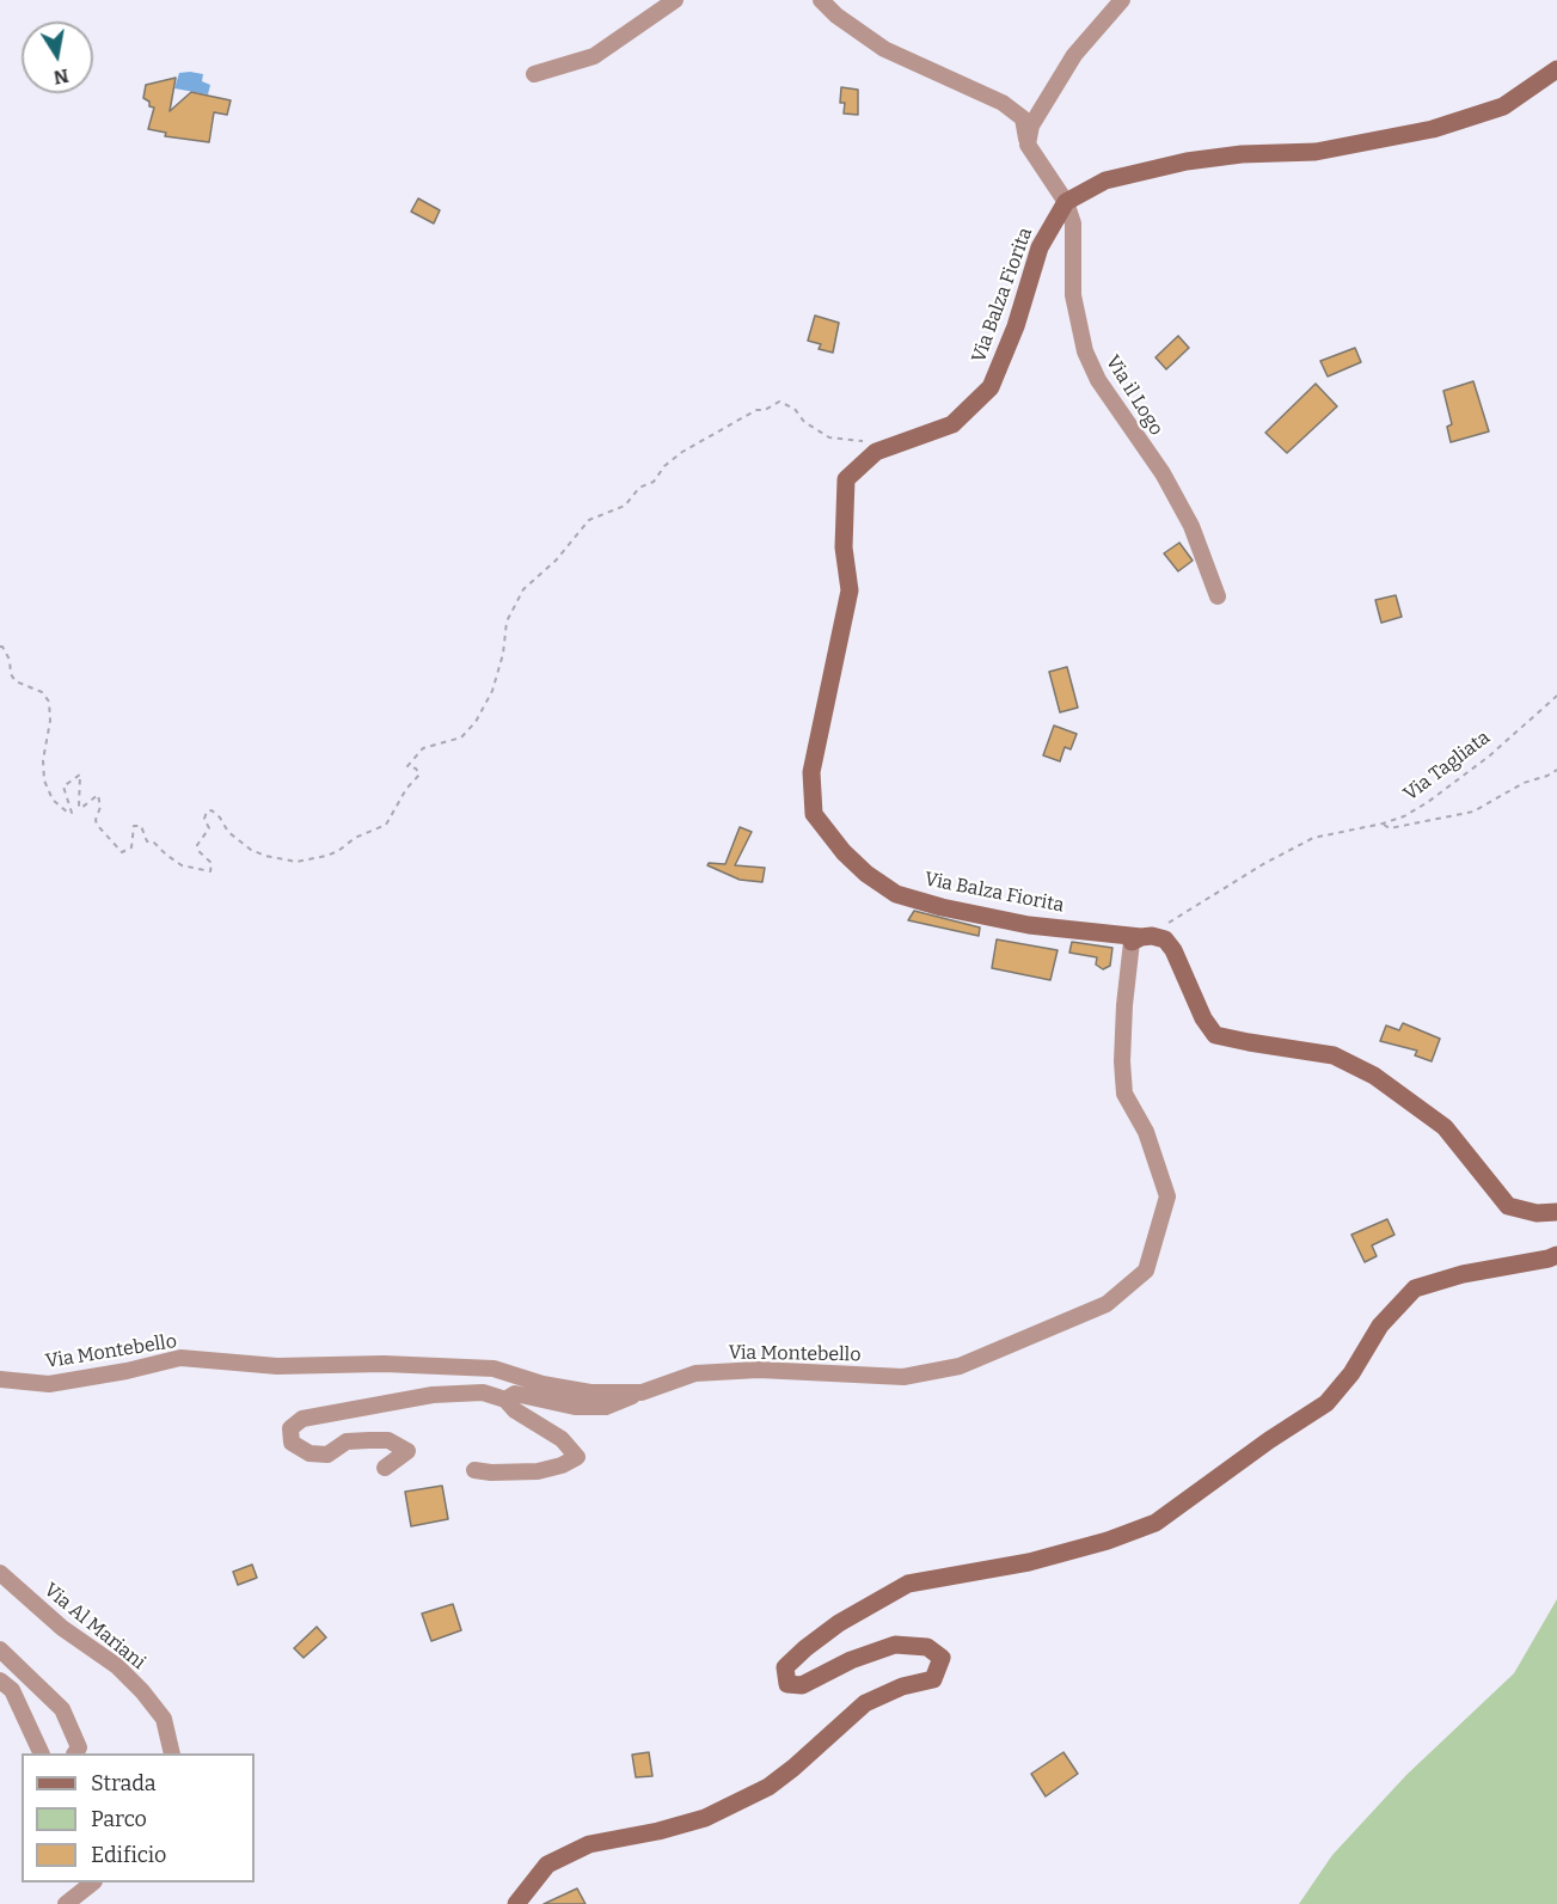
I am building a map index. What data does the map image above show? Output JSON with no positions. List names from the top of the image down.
{
  "streets": {
    "street": [
      "Via Balza Fiorita",
      "Via il Logo",
      "Via Montebello",
      "Via Al Mariani"
    ],
    "path": ["Via Tagliata"]
  },
  "crossings": [
    ["Via Balza Fiorita", "Via il Logo"],
    ["Via Balza Fiorita", "Via Tagliata"],
    ["Via Balza Fiorita", "Via Montebello"],
    ["Via Tagliata", "Via Montebello"]
  ],
  "legend": ["Strada", "Parco", "Edificio"],
  "north": "bottom"
}
